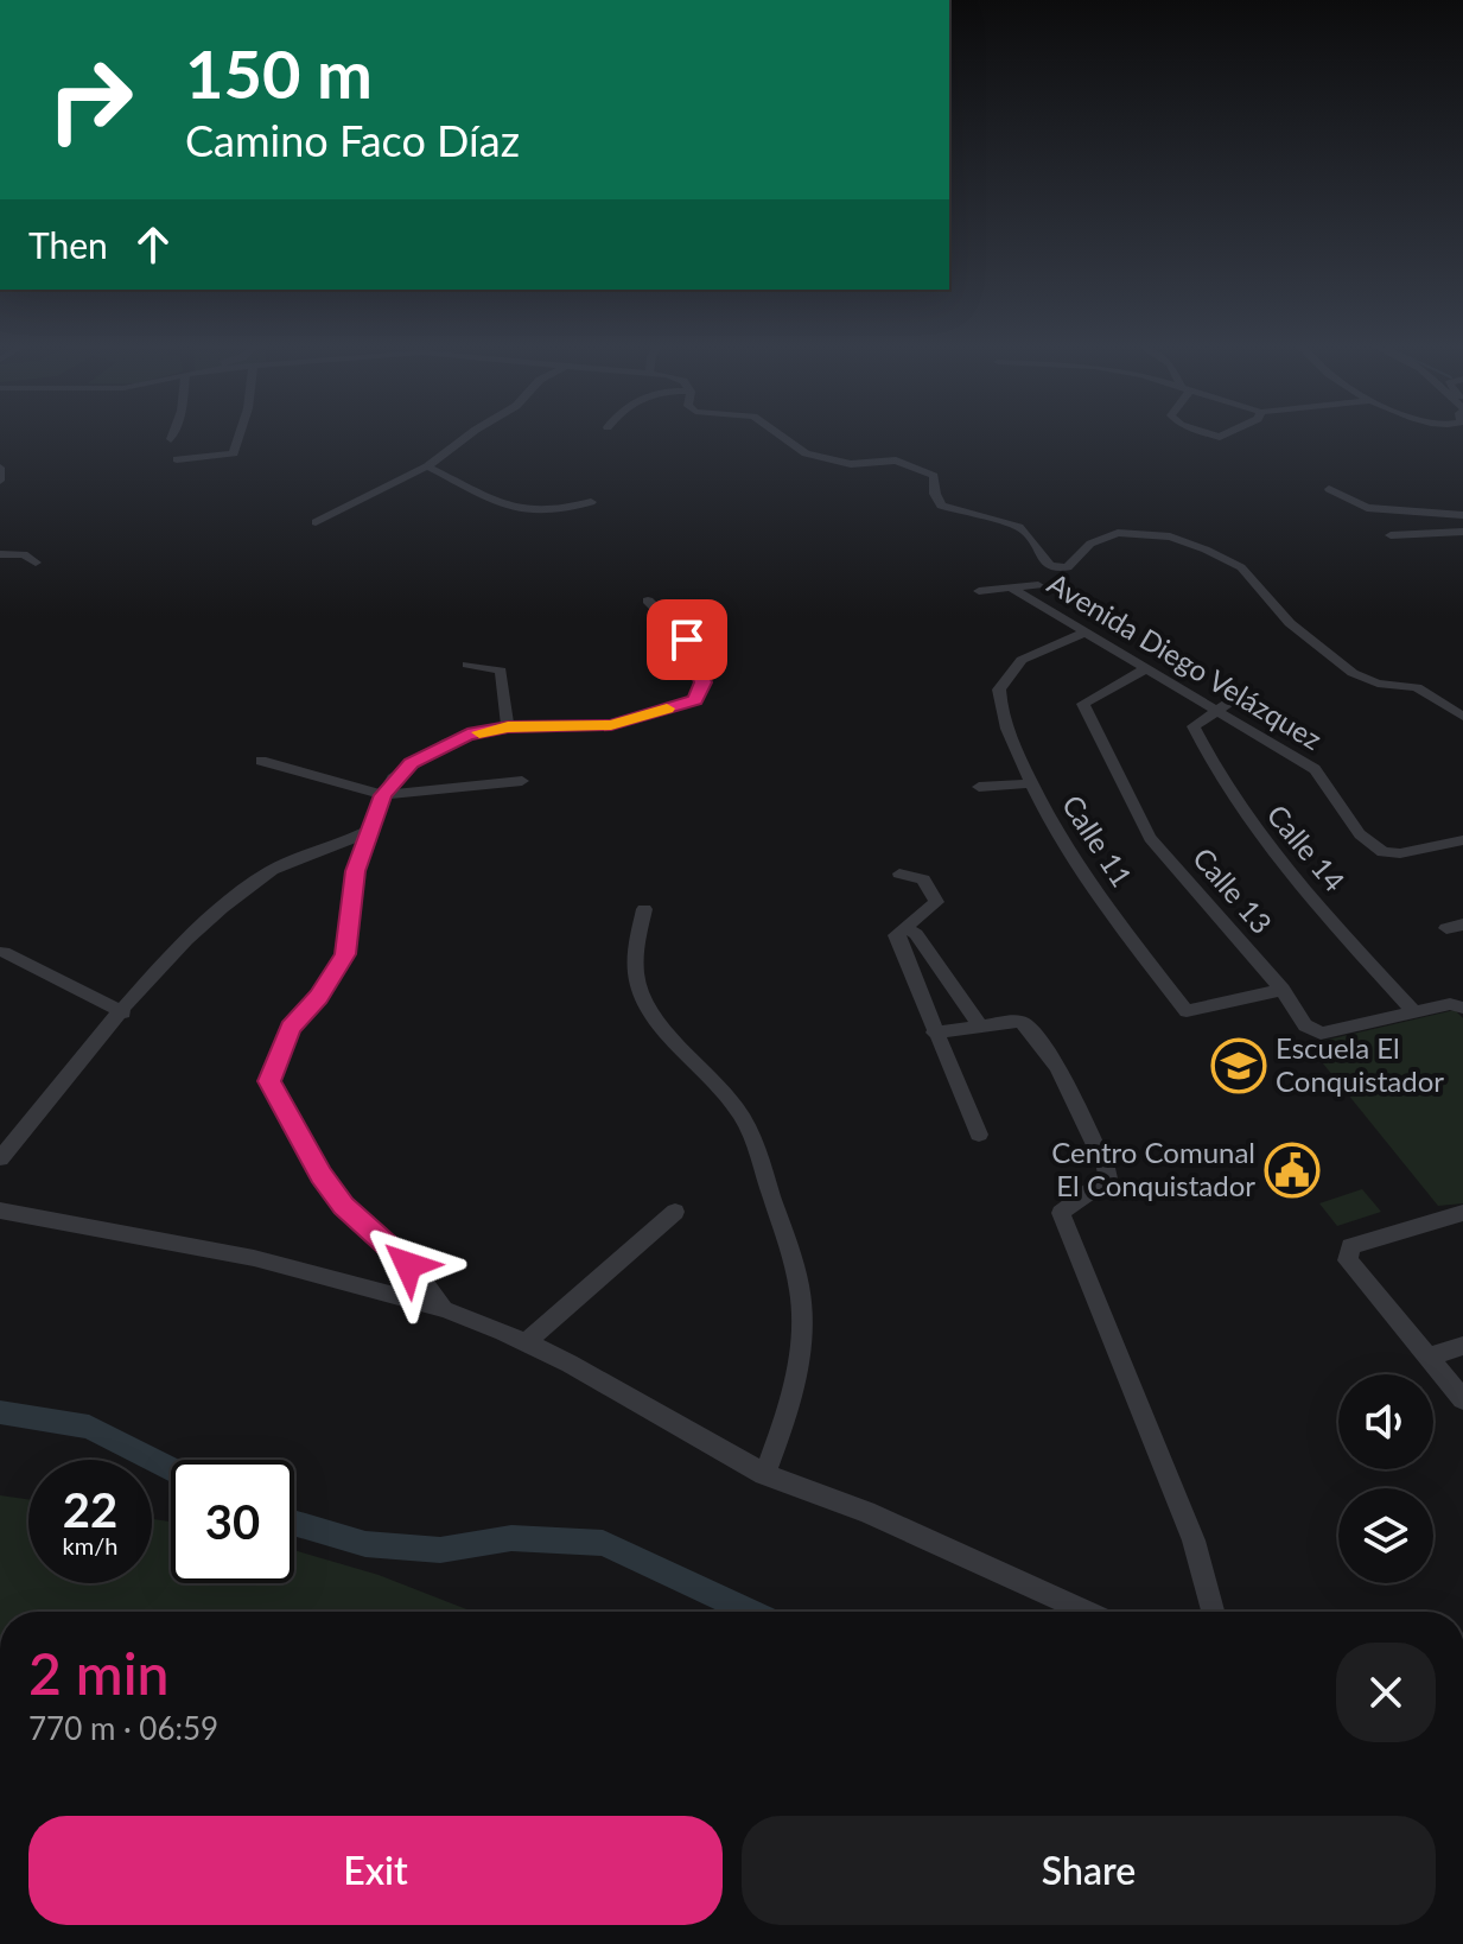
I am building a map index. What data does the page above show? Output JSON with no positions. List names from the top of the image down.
{
  "streets": {
    "street": [
      "Avenida Diego Velázquez",
      "Calle 11",
      "Calle 14",
      "Calle 13"
    ]
  },
  "crossings": [
    ["Avenida Diego Velázquez", "Calle 11"],
    ["Avenida Diego Velázquez", "Calle 14"],
    ["Avenida Diego Velázquez", "Calle 13"],
    ["Calle 11", "Calle 13"],
    ["Calle 14", "Calle 13"]
  ],
  "places": {
    "school or university": ["Escuela El Conquistador"],
    "public building": ["Centro Comunal El Conquistador"]
  },
  "page": {
    "turn": ["150 m", "Camino Faco Díaz"],
    "then": "Then",
    "speed": "22 km/h",
    "limit": "30",
    "heading": ["2 min", "770 m · 06:59"],
    "buttons": ["Exit", "Share"]
  }
}
